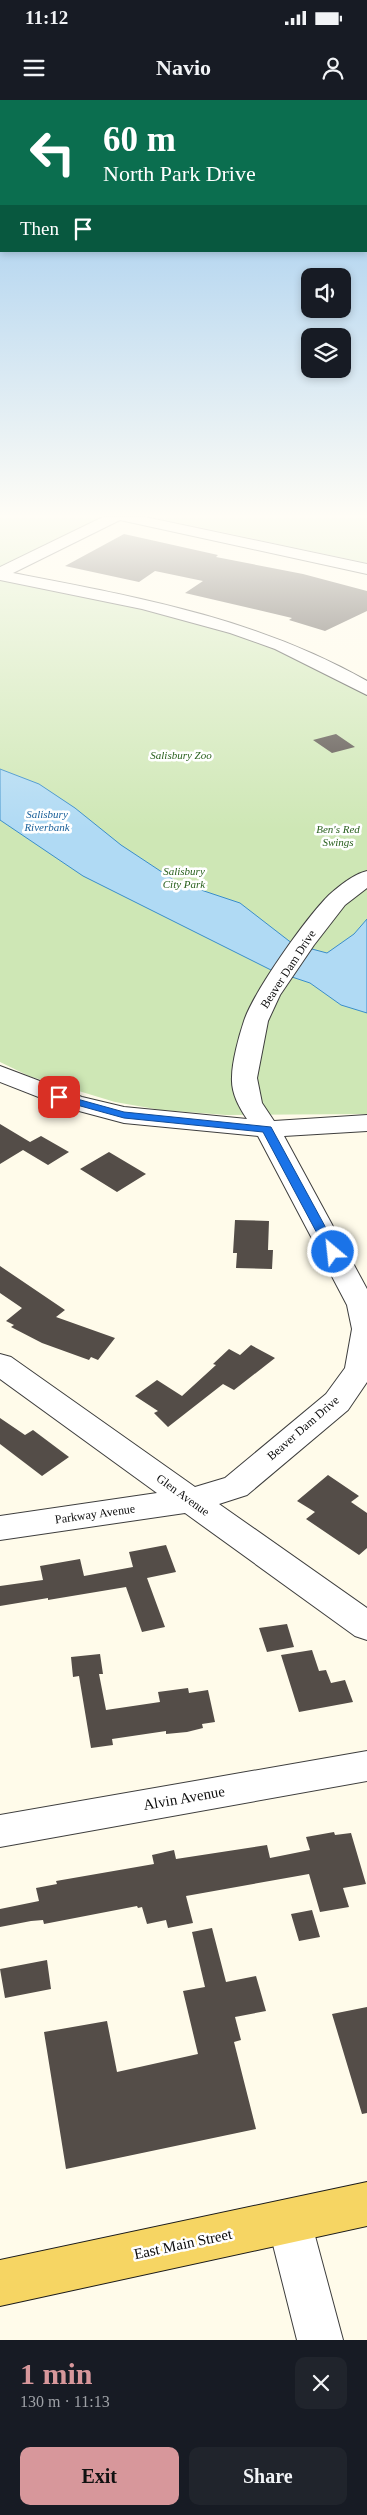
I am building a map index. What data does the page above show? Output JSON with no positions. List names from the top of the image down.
{
  "streets": {
    "main road": ["East Main Street"],
    "street": [
      "Beaver Dam Drive",
      "Glen Avenue",
      "Parkway Avenue",
      "Alvin Avenue"
    ]
  },
  "crossings": [
    ["Beaver Dam Drive", "Glen Avenue"],
    ["Beaver Dam Drive", "Parkway Avenue"],
    ["Glen Avenue", "Parkway Avenue"]
  ],
  "water": ["Salisbury Riverbank"],
  "parks": ["Salisbury Zoo", "Ben's Red Swings", "Salisbury City Park"],
  "page": {
    "status": "11:12",
    "header": "Navio",
    "turn": ["60 m", "North Park Drive"],
    "then": "Then",
    "heading": ["1 min", "130 m · 11:13"],
    "buttons": ["Exit", "Share"]
  }
}
